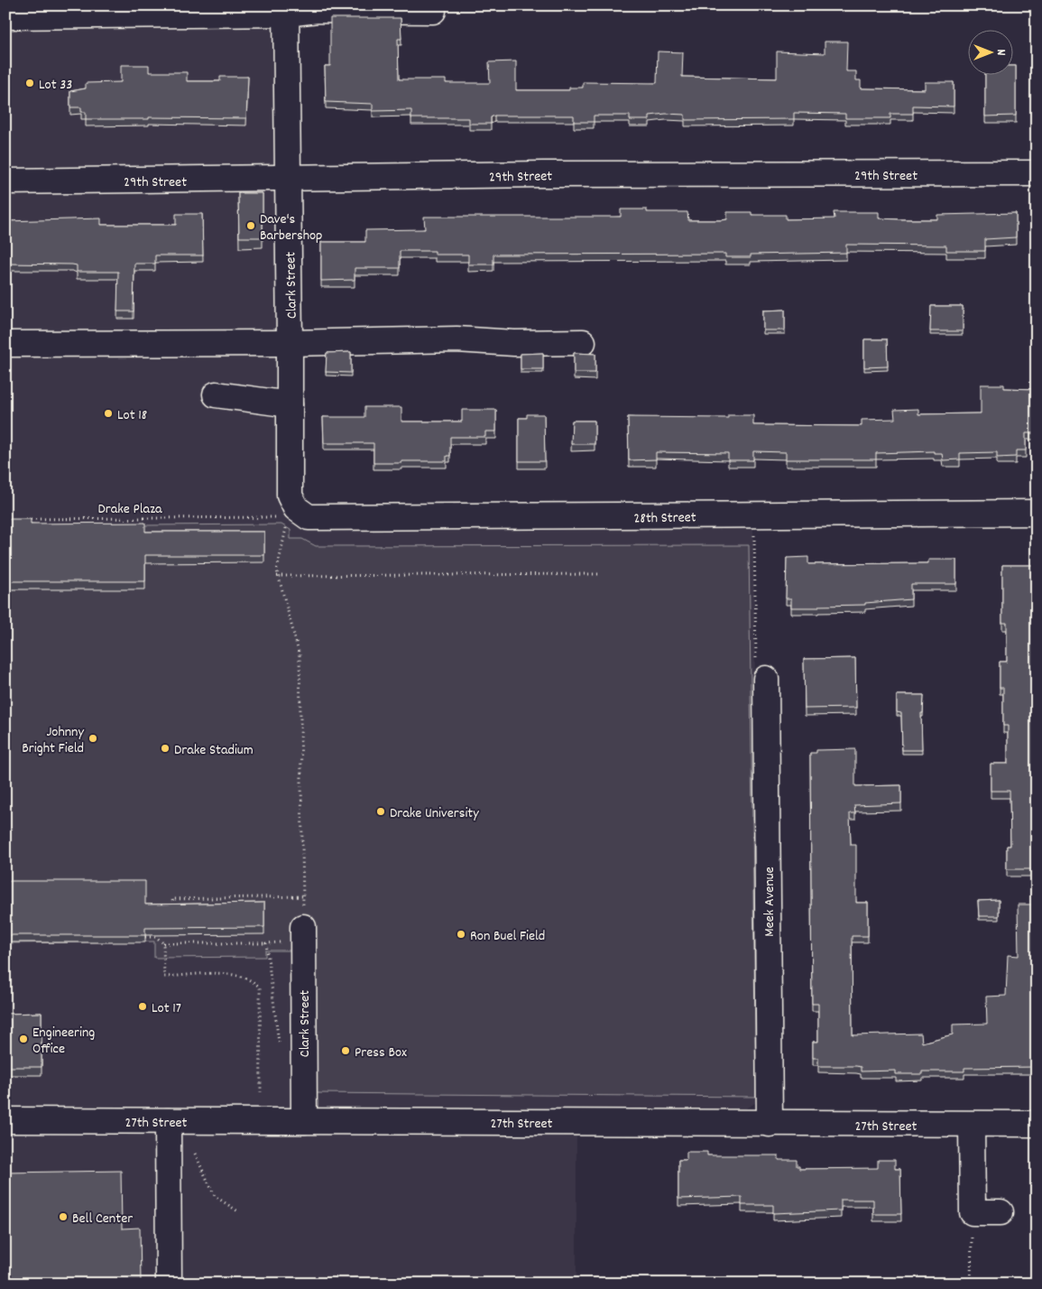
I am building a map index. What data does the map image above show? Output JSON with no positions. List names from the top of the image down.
{
  "streets": {
    "street": [
      "29th Street",
      "Clark Street",
      "28th Street",
      "Meek Avenue",
      "27th Street"
    ],
    "path": ["Drake Plaza"]
  },
  "crossings": [
    ["29th Street", "Clark Street"],
    ["Clark Street", "Drake Plaza"],
    ["Clark Street", "28th Street"],
    ["Clark Street", "27th Street"],
    ["Drake Plaza", "28th Street"],
    ["Meek Avenue", "27th Street"]
  ],
  "places": [
    "Lot 33",
    "Dave's Barbershop",
    "Lot 18",
    "Johnny Bright Field",
    "Drake Stadium",
    "Drake University",
    "Ron Buel Field",
    "Lot 17",
    "Engineering Office",
    "Press Box",
    "Bell Center"
  ],
  "north": "right"
}
